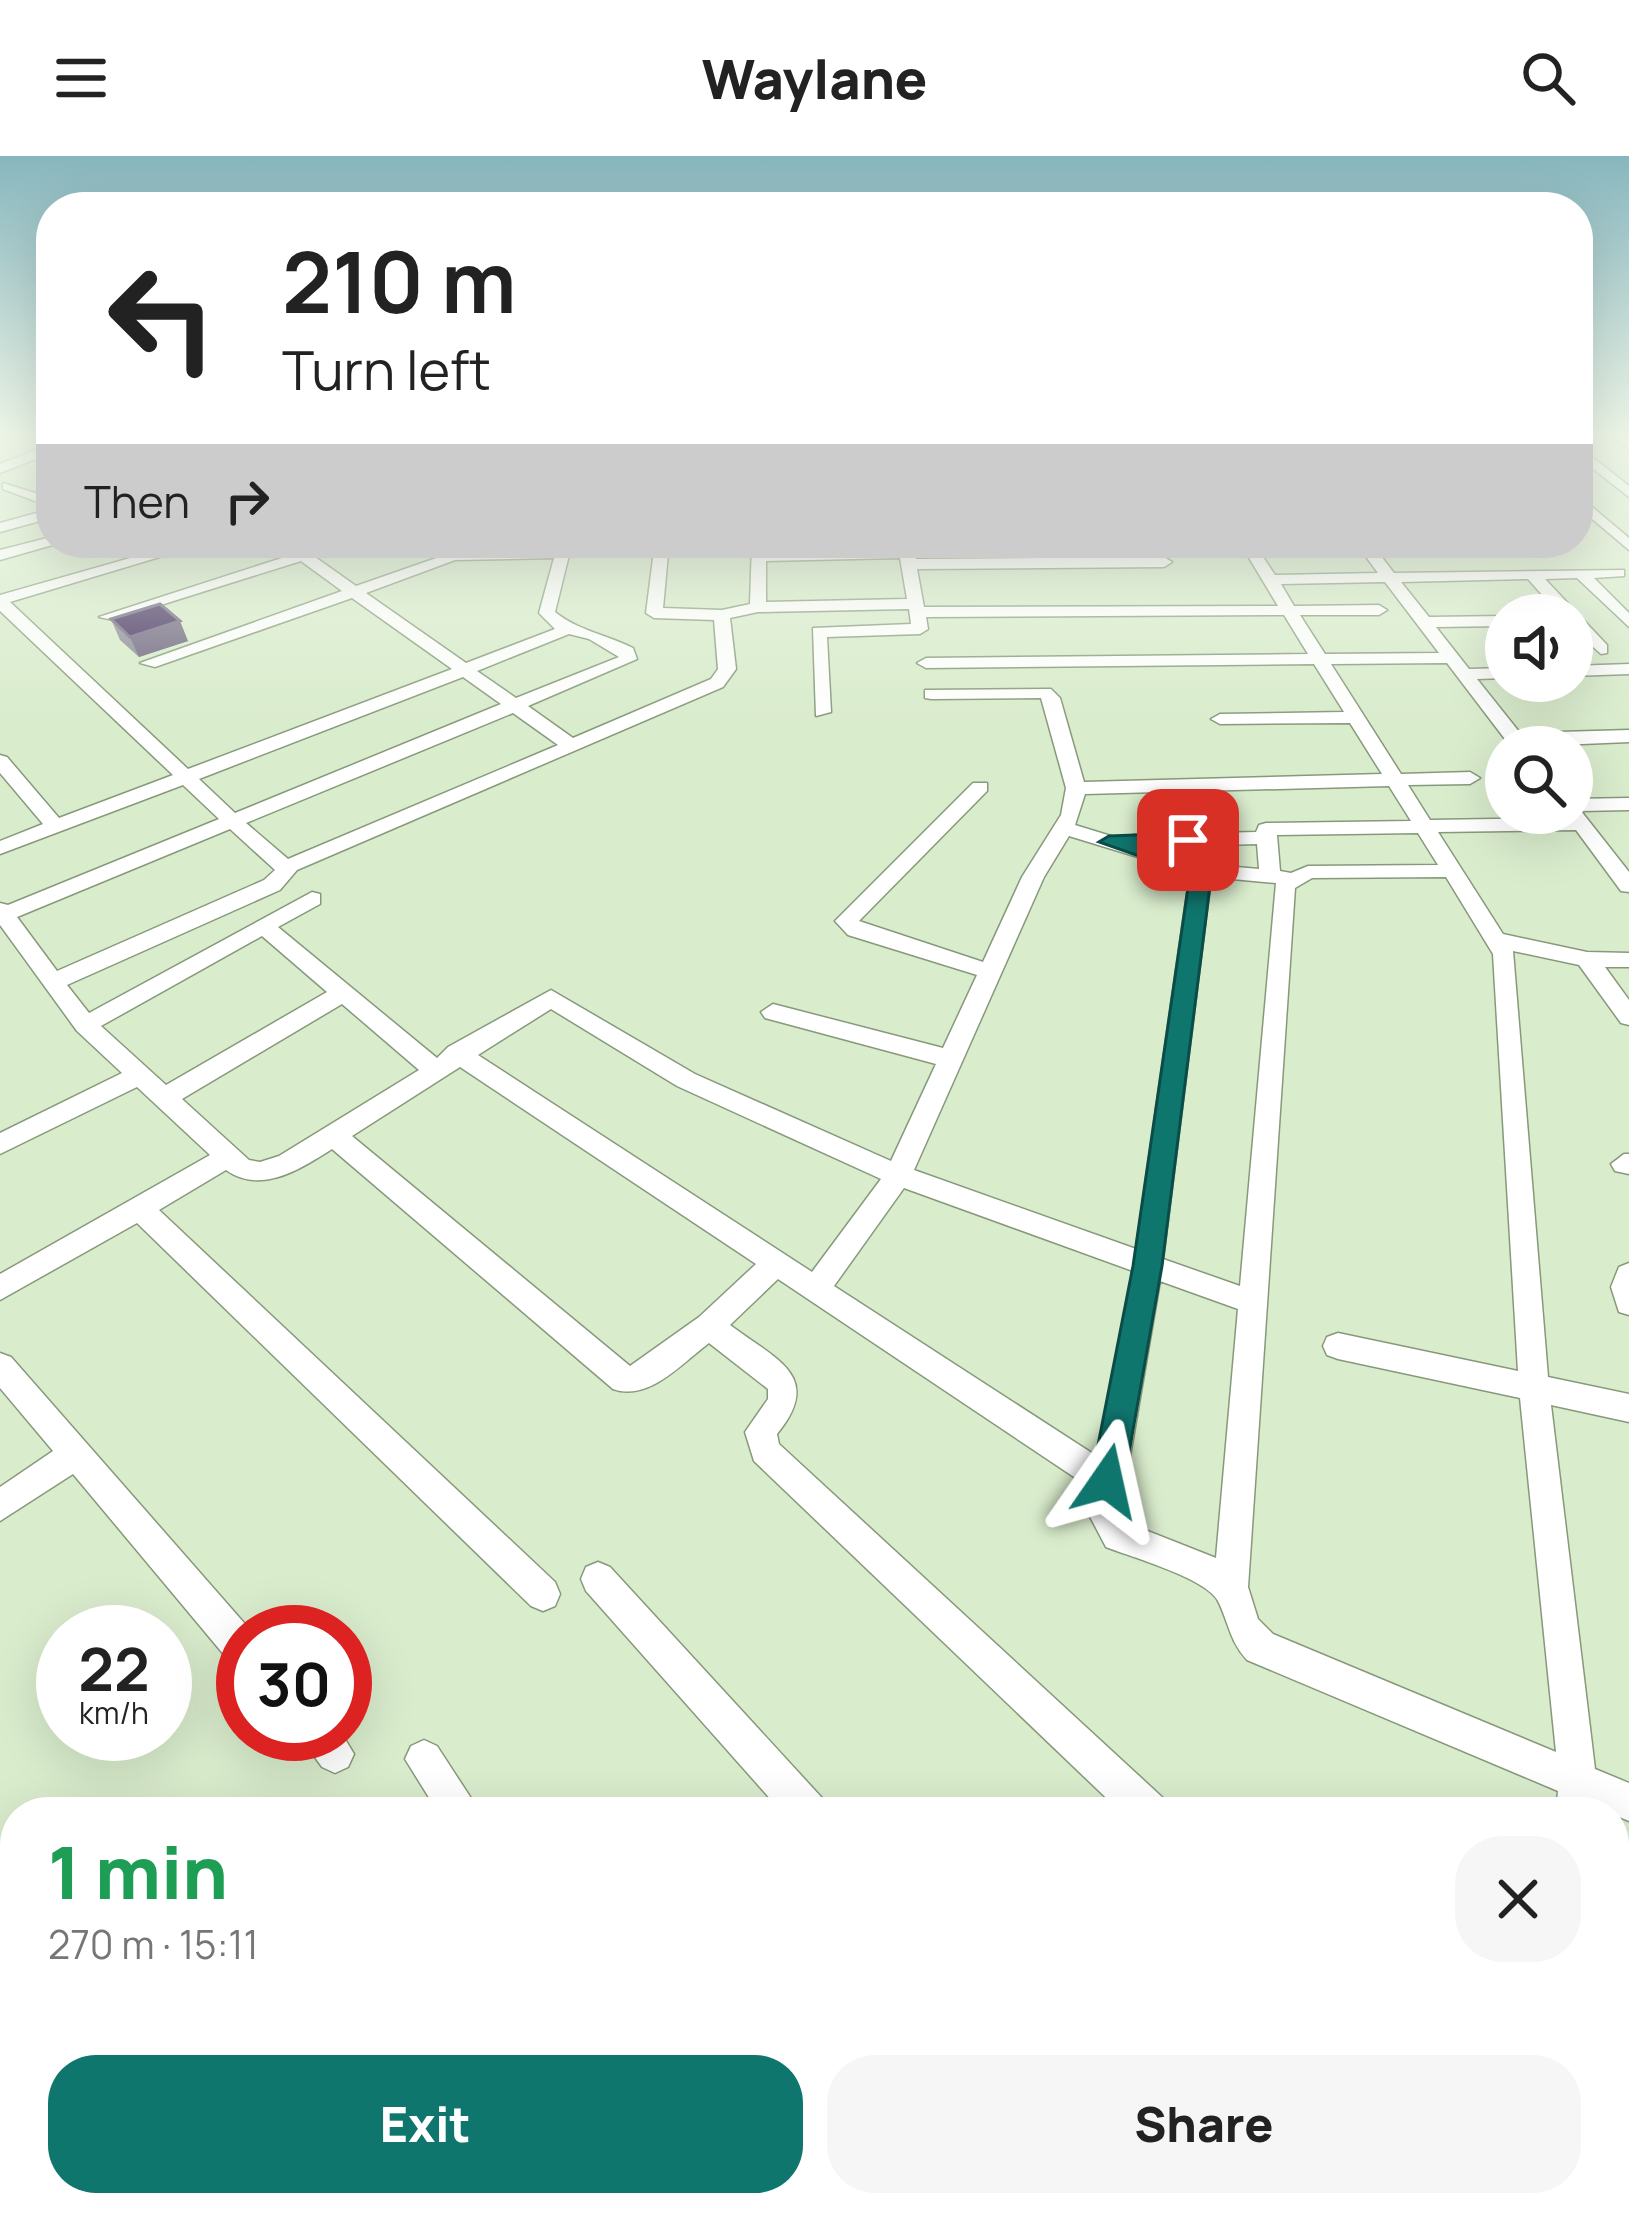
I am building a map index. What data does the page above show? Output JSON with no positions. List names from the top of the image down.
{
  "page": {
    "header": "Waylane",
    "turn": ["210 m", "Turn left"],
    "then": "Then",
    "speed": "22 km/h",
    "limit": "30",
    "heading": ["1 min", "270 m · 15:11"],
    "buttons": ["Exit", "Share"]
  }
}
